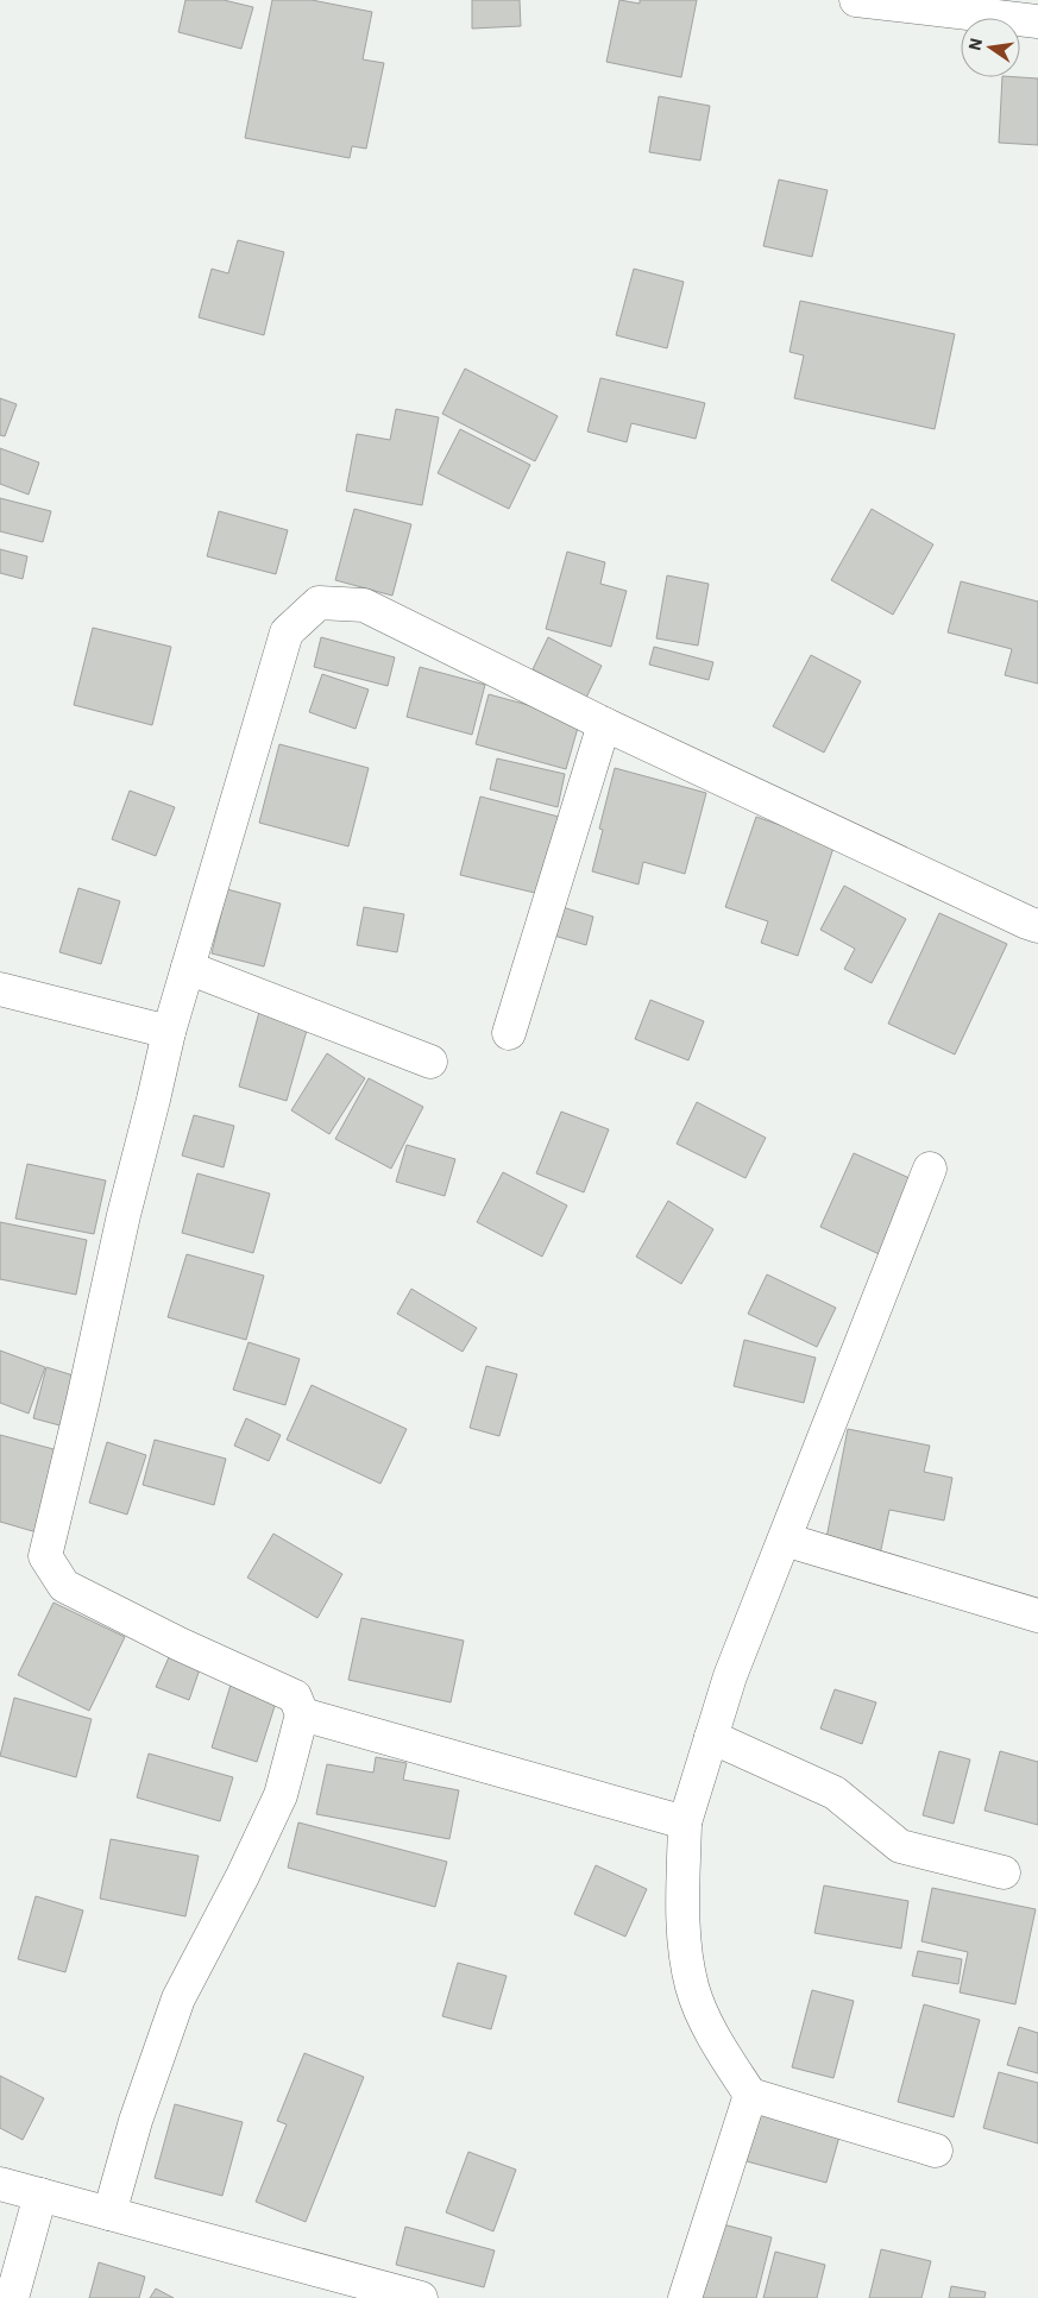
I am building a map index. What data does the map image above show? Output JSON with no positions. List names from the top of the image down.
{
  "north": "left"
}
